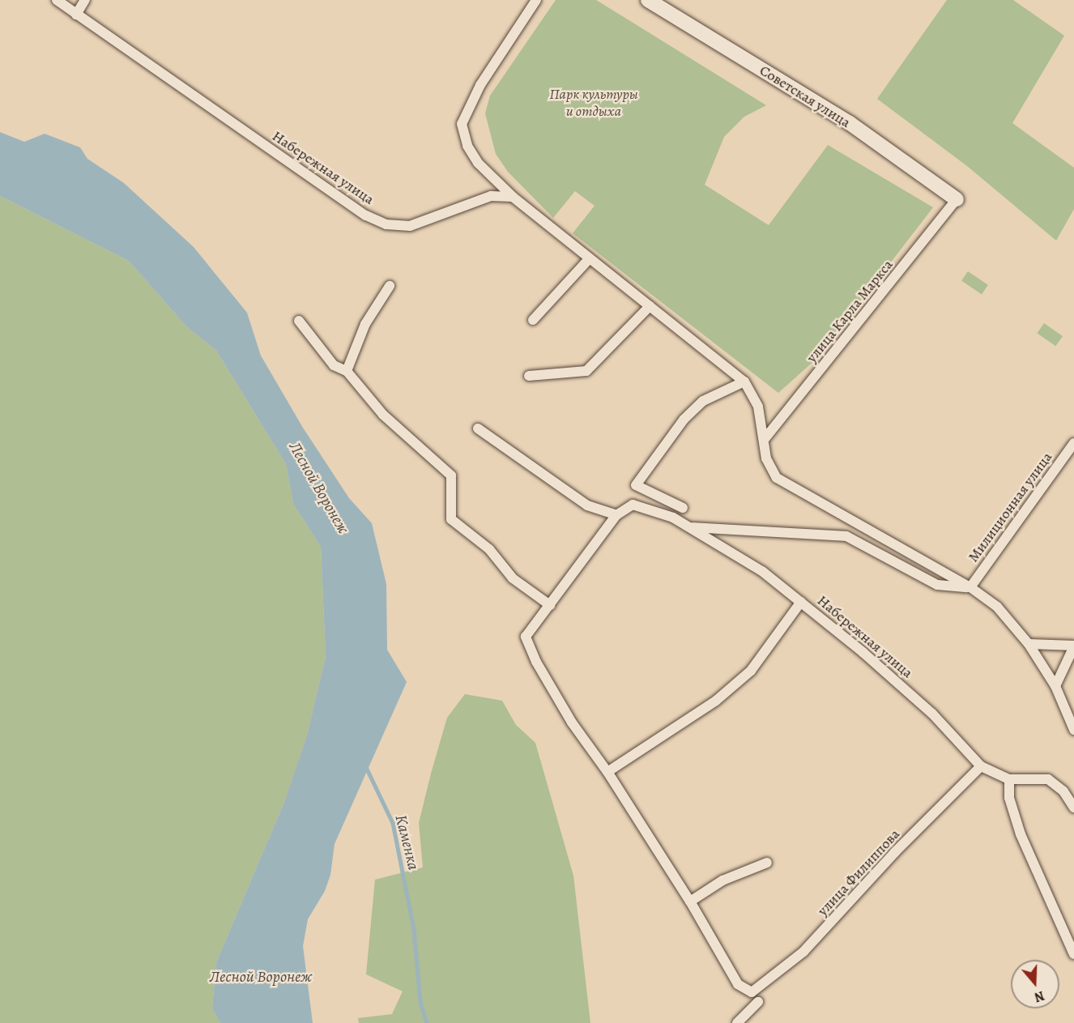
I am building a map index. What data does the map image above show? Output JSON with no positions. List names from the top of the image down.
{
  "streets": {
    "main road": ["Советская улица"],
    "street": [
      "Набережная улица",
      "улица Карла Маркса",
      "Милиционная улица",
      "улица Филиппова"
    ]
  },
  "crossings": [
    ["Советская улица", "улица Карла Маркса"],
    ["Набережная улица", "Милиционная улица"],
    ["Набережная улица", "улица Филиппова"]
  ],
  "water": ["Лесной Воронеж", "Каменка"],
  "parks": ["Парк культуры и отдыха"],
  "north": "bottom"
}
